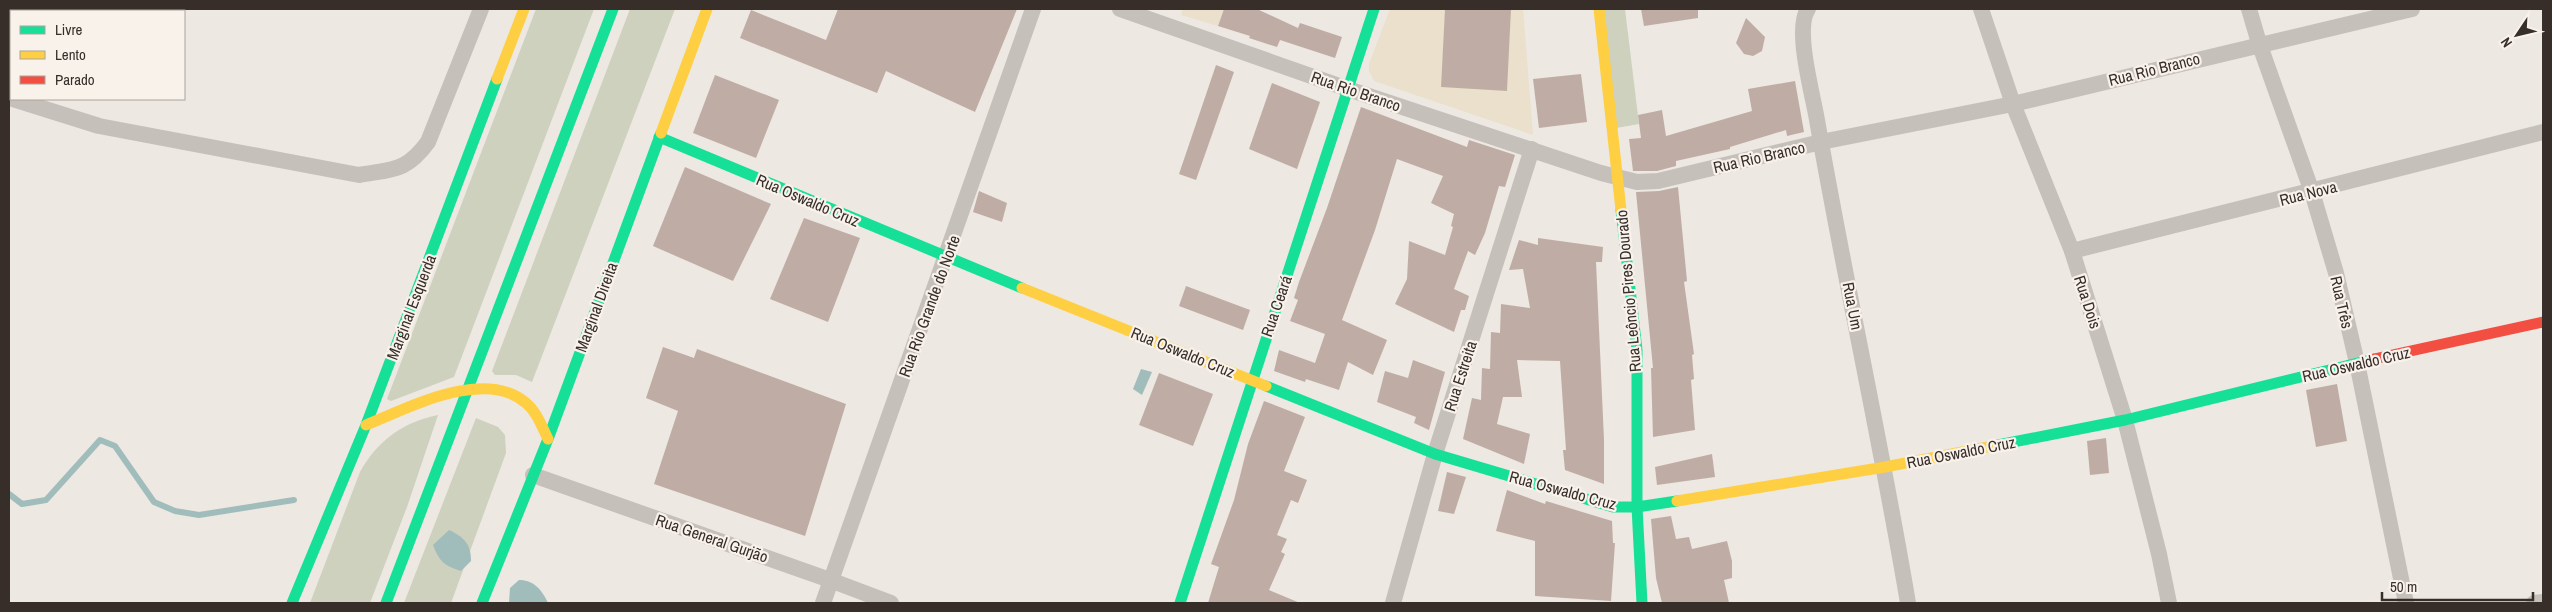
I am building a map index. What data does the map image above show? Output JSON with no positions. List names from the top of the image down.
{
  "streets": {
    "main road": [
      "Rua Oswaldo Cruz",
      "Rua Leôncio Pires Dourado",
      "Rua Ceará",
      "Marginal Esquerda",
      "Marginal Direita"
    ],
    "street": [
      "Rua Rio Branco",
      "Rua Nova",
      "Rua Dois",
      "Rua Três",
      "Rua Rio Grande do Norte",
      "Rua Um",
      "Rua Estreita",
      "Rua General Gurjão"
    ]
  },
  "crossings": [
    ["Rua Rio Branco", "Rua Leôncio Pires Dourado"],
    ["Rua Rio Branco", "Rua Dois"],
    ["Rua Rio Branco", "Rua Três"],
    ["Rua Rio Branco", "Rua Ceará"],
    ["Rua Rio Branco", "Rua Um"],
    ["Rua Rio Branco", "Rua Estreita"],
    ["Rua Nova", "Rua Dois"],
    ["Rua Nova", "Rua Três"],
    ["Rua Oswaldo Cruz", "Rua Leôncio Pires Dourado"],
    ["Rua Oswaldo Cruz", "Rua Dois"],
    ["Rua Oswaldo Cruz", "Rua Três"],
    ["Rua Oswaldo Cruz", "Rua Rio Grande do Norte"],
    ["Rua Oswaldo Cruz", "Rua Ceará"],
    ["Rua Oswaldo Cruz", "Rua Um"],
    ["Rua Oswaldo Cruz", "Marginal Direita"],
    ["Rua Oswaldo Cruz", "Rua Estreita"],
    ["Rua Rio Grande do Norte", "Rua General Gurjão"],
    ["Marginal Direita", "Rua General Gurjão"]
  ],
  "legend": ["Livre", "Lento", "Parado"],
  "scale_bar": "50 m",
  "north": "bottom left"
}
